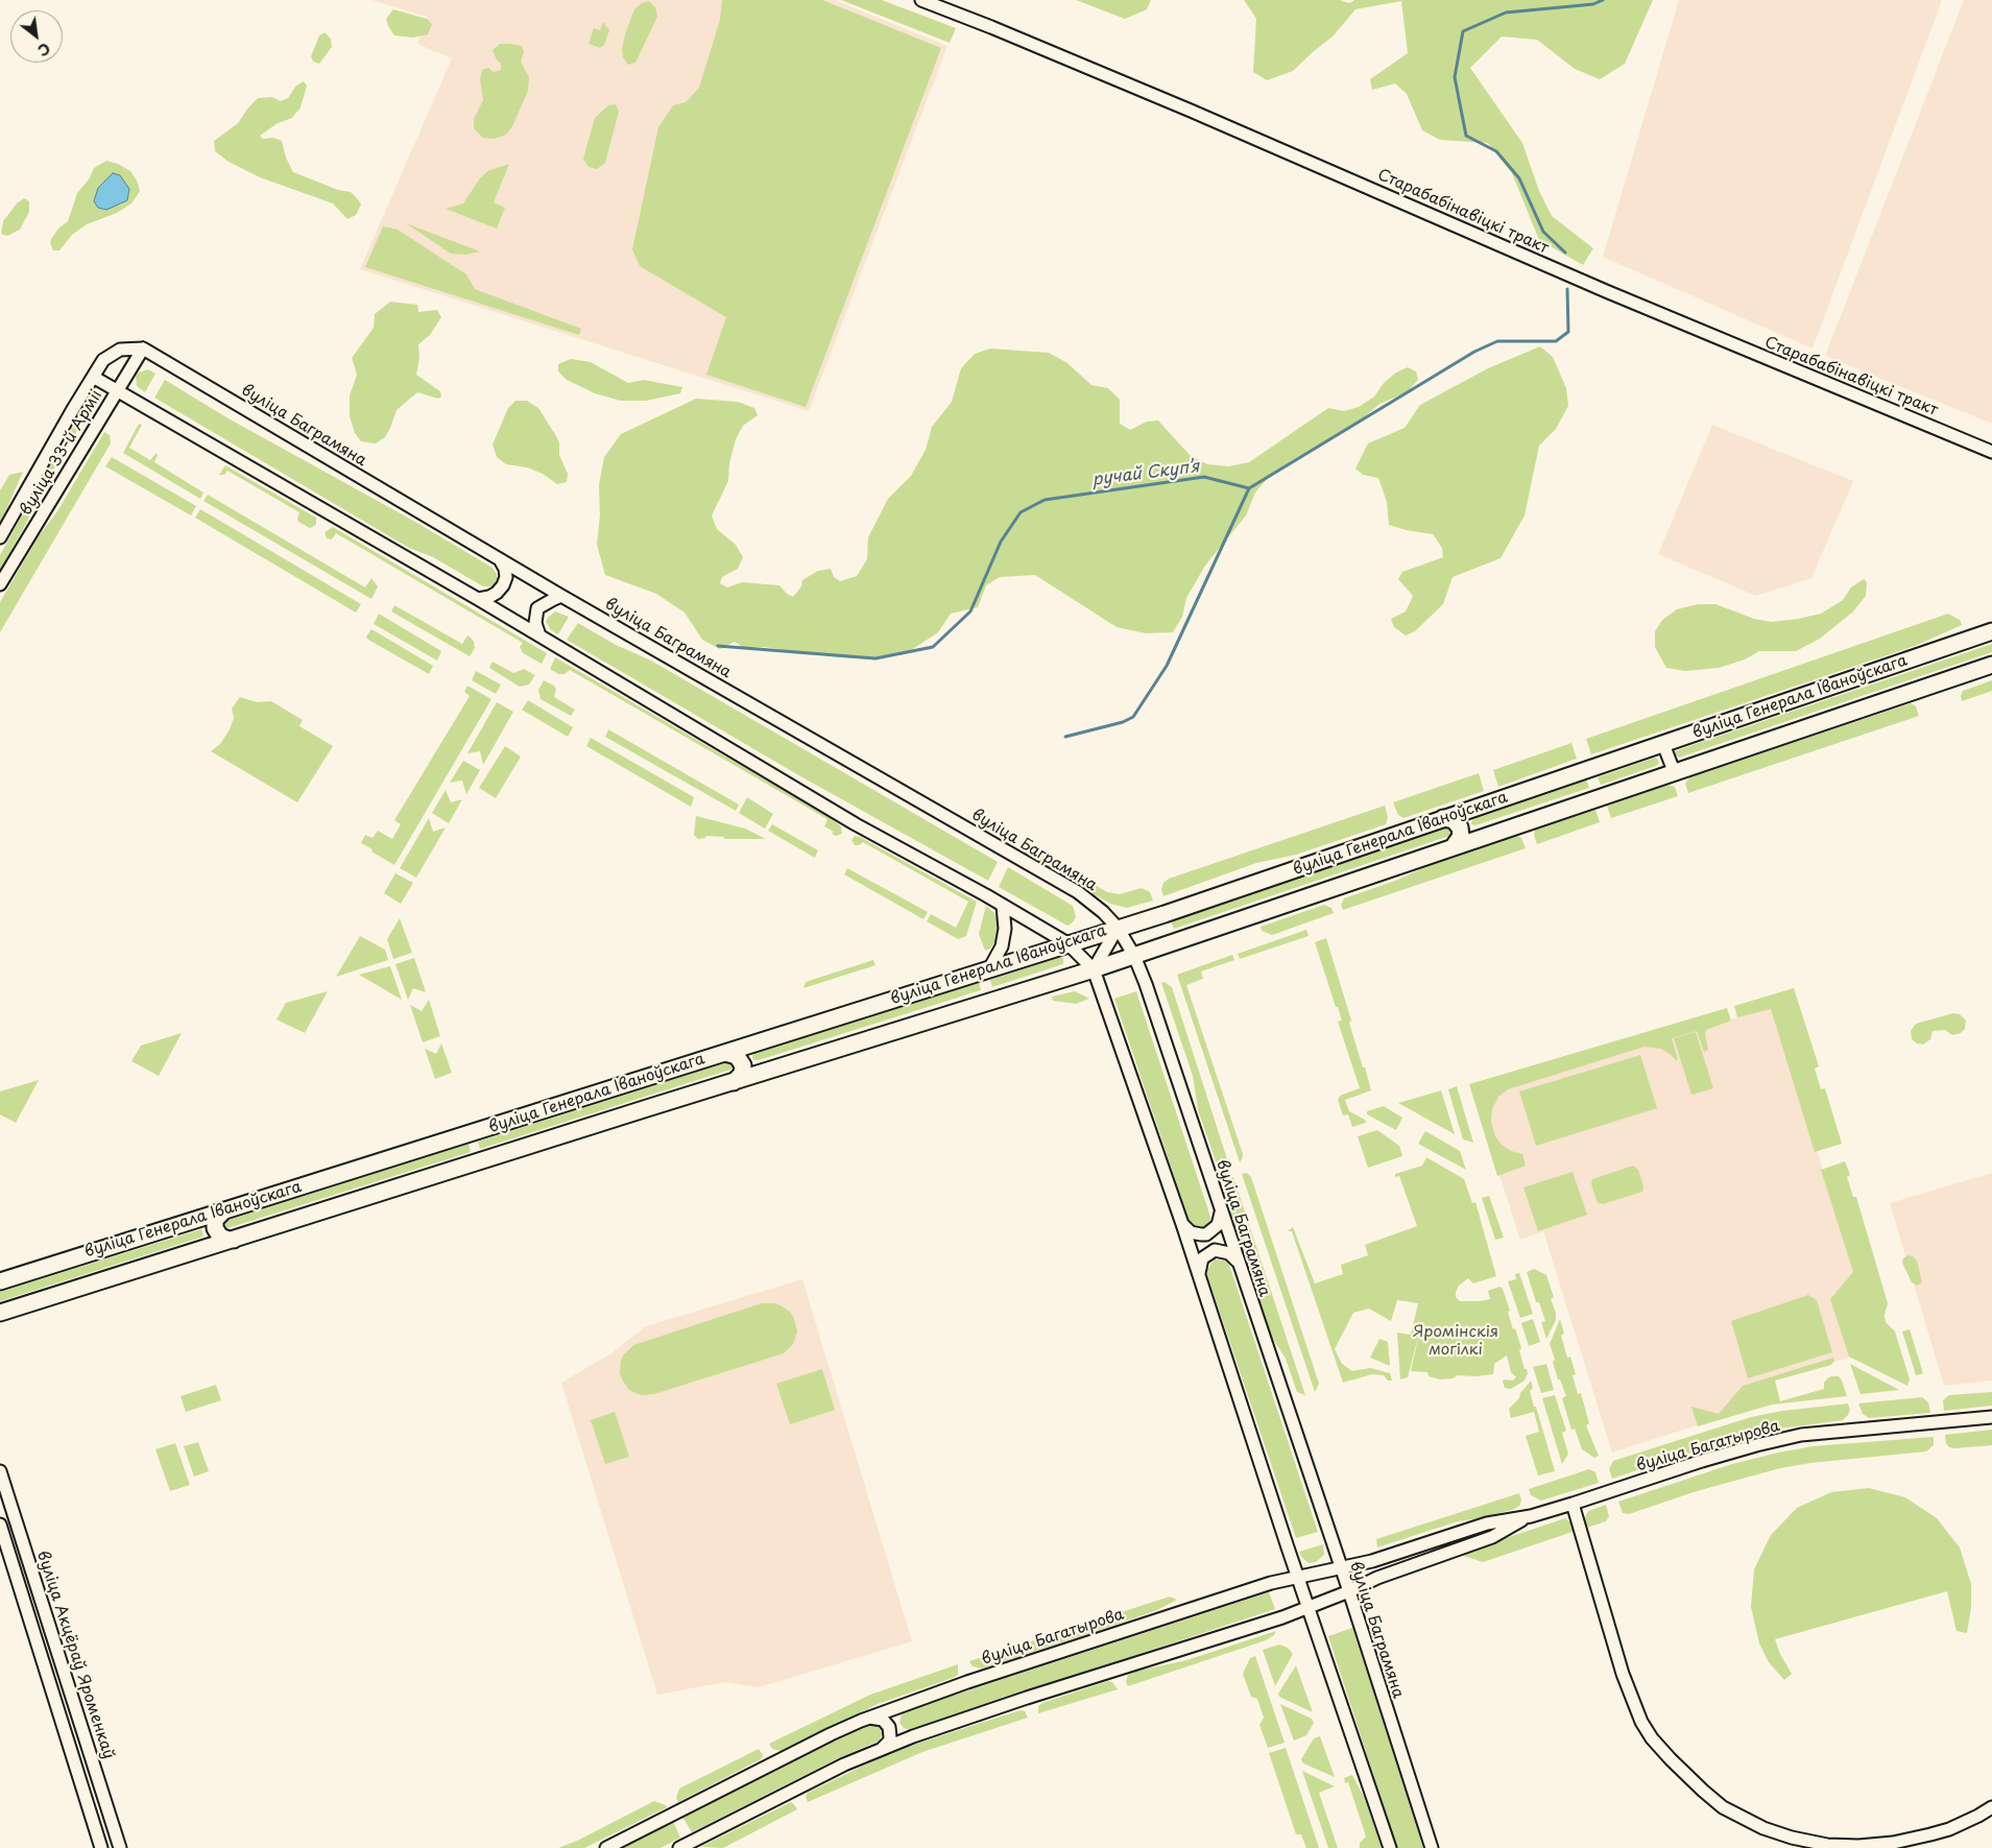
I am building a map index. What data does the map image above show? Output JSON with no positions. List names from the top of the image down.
{
  "streets": {
    "main road": ["вуліца Генерала Іваноўскага"],
    "street": [
      "Старабабінавіцкі тракт",
      "вуліца Баграмяна",
      "вуліца 33-й Арміі",
      "вуліца Багатырова",
      "вуліца Акцёраў Яроменкаў"
    ]
  },
  "crossings": [
    ["вуліца Баграмяна", "вуліца 33-й Арміі"],
    ["вуліца Баграмяна", "вуліца Генерала Іваноўскага"],
    ["вуліца Баграмяна", "вуліца Багатырова"]
  ],
  "water": ["ручай Скупʼя"],
  "parks": ["Яромінскія могілкі"],
  "north": "bottom right"
}
